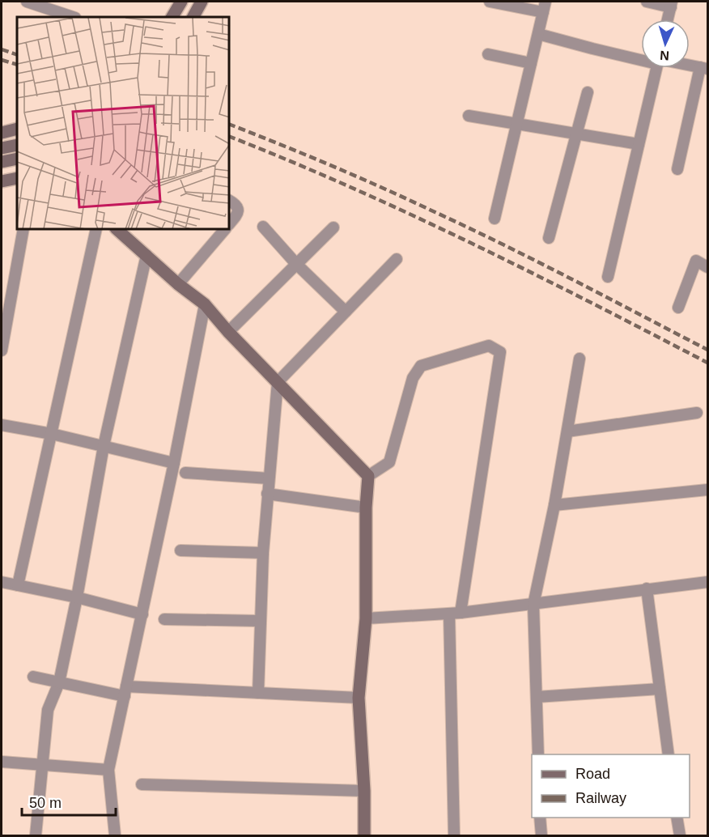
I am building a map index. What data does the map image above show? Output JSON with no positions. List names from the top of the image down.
{
  "legend": ["Road", "Railway"],
  "scale_bar": "50 m",
  "north": "bottom"
}
